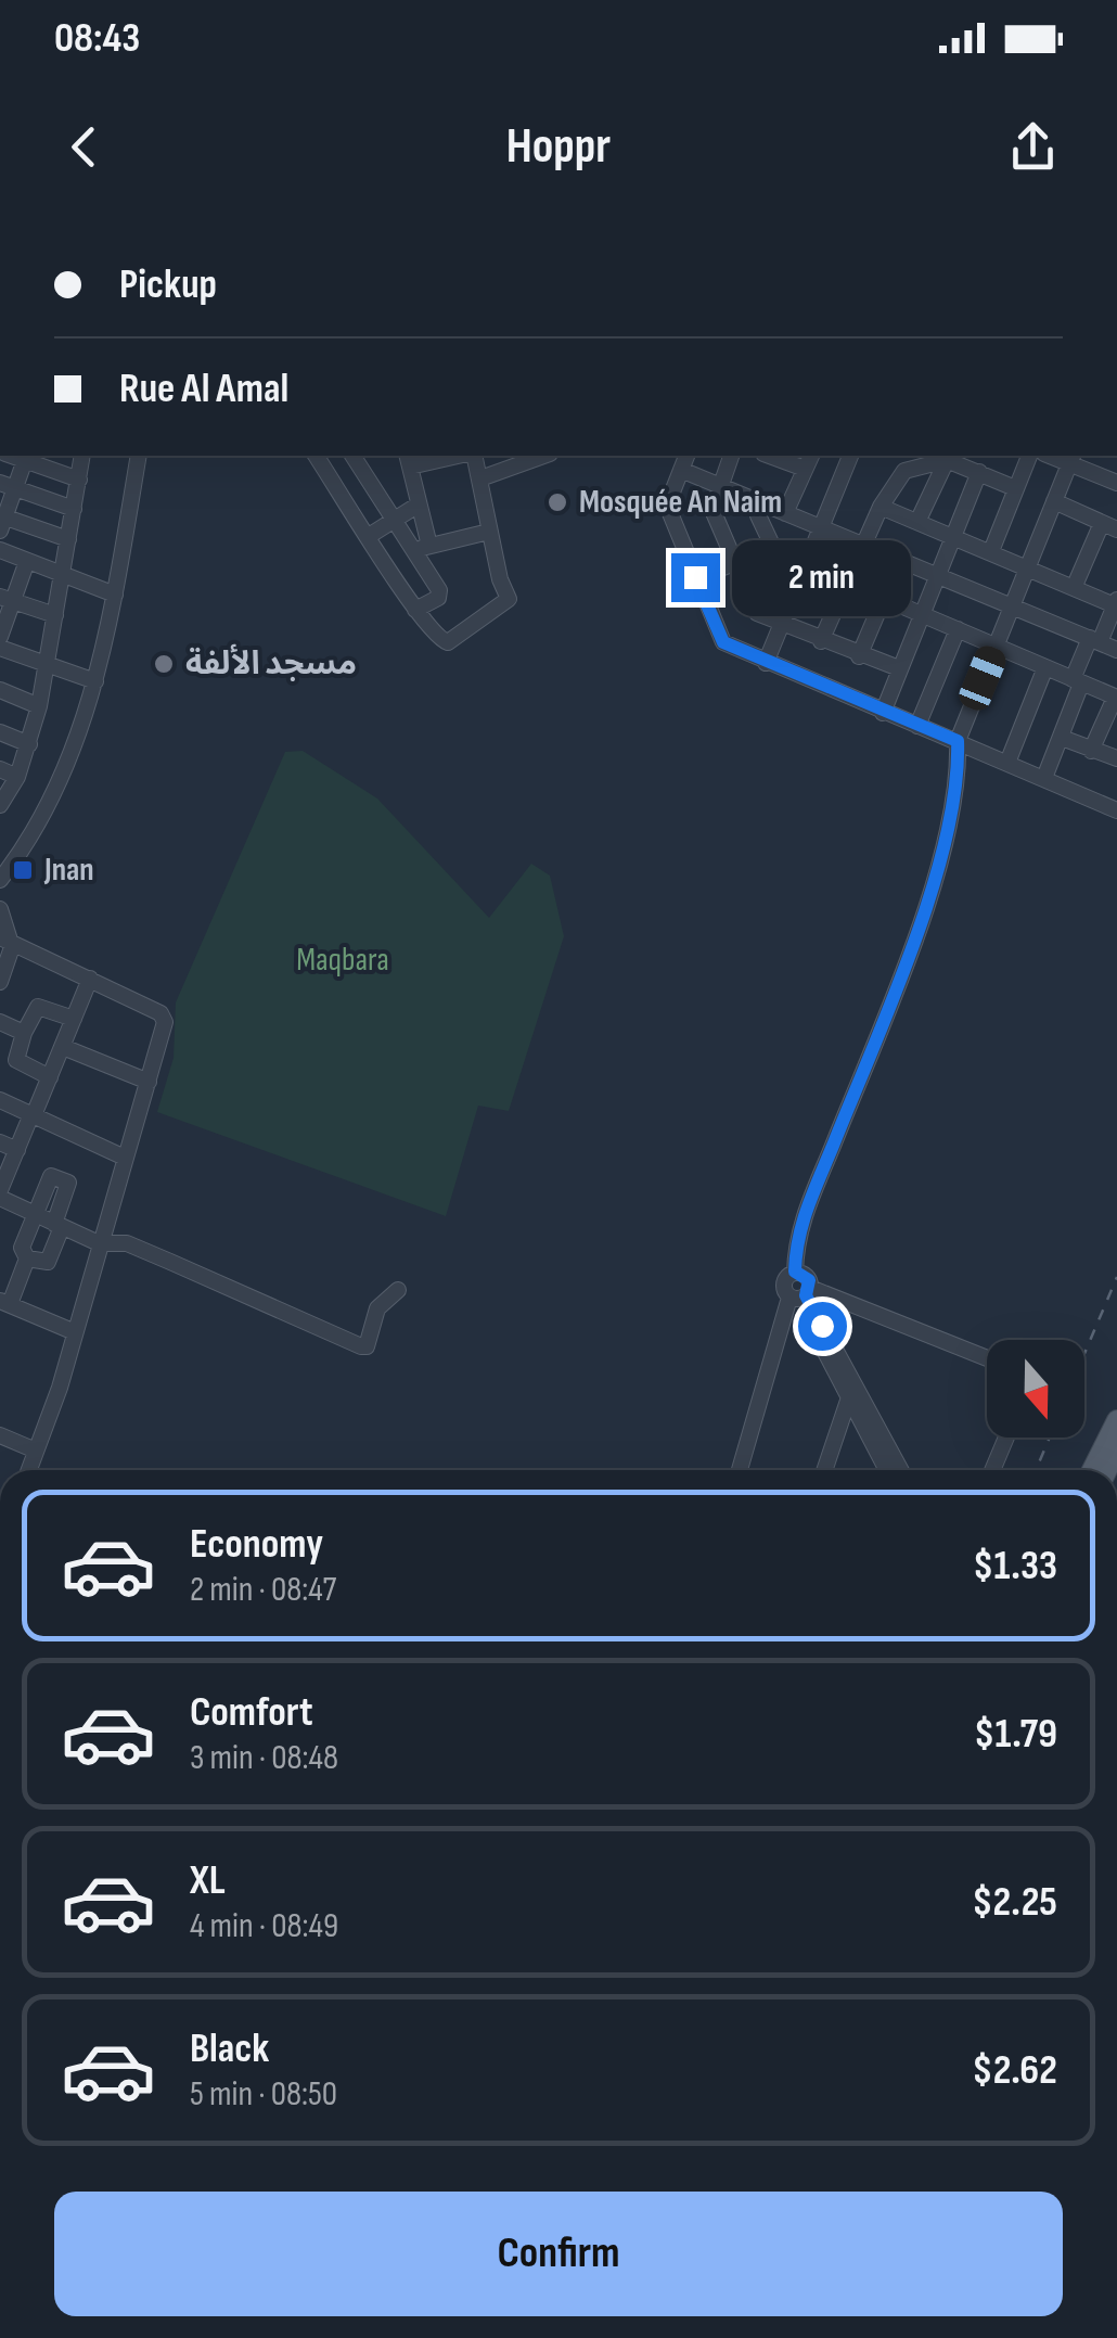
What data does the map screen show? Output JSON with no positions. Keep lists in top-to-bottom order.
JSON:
{
  "parks": ["Maqbara"],
  "places": {
    "other": ["Mosquée An Naim", "مسجد الألفة"],
    "transit": ["Jnan"]
  },
  "north": "bottom",
  "page": {
    "status": "08:43",
    "header": "Hoppr",
    "banner": ["Pickup", "Rue Al Amal"],
    "bubble": "2 min",
    "list": [
      {
        "name": "Economy",
        "note": "2 min · 08:47",
        "value": "$1.33"
      },
      {
        "name": "Comfort",
        "note": "3 min · 08:48",
        "value": "$1.79"
      },
      {
        "name": "XL",
        "note": "4 min · 08:49",
        "value": "$2.25"
      },
      {
        "name": "Black",
        "note": "5 min · 08:50",
        "value": "$2.62"
      }
    ],
    "buttons": "Confirm"
  }
}
